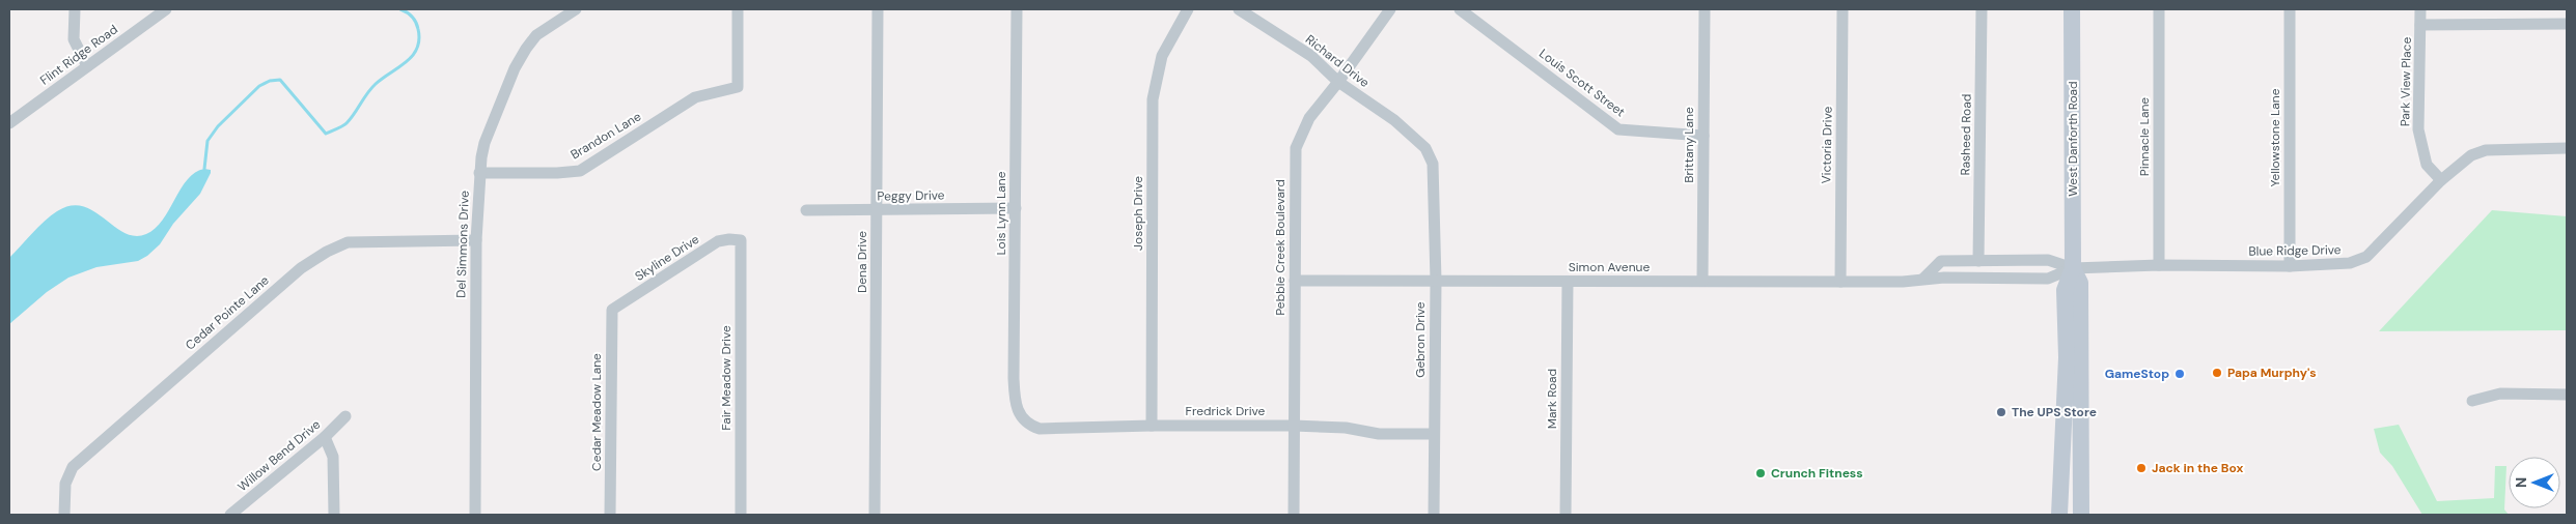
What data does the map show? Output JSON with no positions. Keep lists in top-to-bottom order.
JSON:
{
  "streets": {
    "main road": ["West Danforth Road"],
    "street": [
      "Flint Ridge Road",
      "Richard Drive",
      "Park View Place",
      "Louis Scott Street",
      "Rasheed Road",
      "Brandon Lane",
      "Pinnacle Lane",
      "Yellowstone Lane",
      "Brittany Lane",
      "Victoria Drive",
      "Peggy Drive",
      "Lois Lynn Lane",
      "Joseph Drive",
      "Del Simmons Drive",
      "Pebble Creek Boulevard",
      "Blue Ridge Drive",
      "Skyline Drive",
      "Dena Drive",
      "Simon Avenue",
      "Cedar Pointe Lane",
      "Gebron Drive",
      "Fair Meadow Drive",
      "Mark Road",
      "Fredrick Drive",
      "Cedar Meadow Lane",
      "Willow Bend Drive"
    ]
  },
  "crossings": [
    ["Richard Drive", "Pebble Creek Boulevard"],
    ["Richard Drive", "Gebron Drive"],
    ["Park View Place", "Blue Ridge Drive"],
    ["Louis Scott Street", "Brittany Lane"],
    ["Brandon Lane", "Del Simmons Drive"],
    ["Pinnacle Lane", "Blue Ridge Drive"],
    ["Yellowstone Lane", "Blue Ridge Drive"],
    ["West Danforth Road", "Blue Ridge Drive"],
    ["West Danforth Road", "Simon Avenue"],
    ["Brittany Lane", "Simon Avenue"],
    ["Victoria Drive", "Simon Avenue"],
    ["Peggy Drive", "Lois Lynn Lane"],
    ["Peggy Drive", "Dena Drive"],
    ["Lois Lynn Lane", "Fredrick Drive"],
    ["Joseph Drive", "Fredrick Drive"],
    ["Del Simmons Drive", "Cedar Pointe Lane"],
    ["Pebble Creek Boulevard", "Simon Avenue"],
    ["Pebble Creek Boulevard", "Fredrick Drive"],
    ["Blue Ridge Drive", "Simon Avenue"],
    ["Skyline Drive", "Fair Meadow Drive"],
    ["Skyline Drive", "Cedar Meadow Lane"],
    ["Simon Avenue", "Gebron Drive"],
    ["Simon Avenue", "Mark Road"],
    ["Gebron Drive", "Fredrick Drive"]
  ],
  "places": [
    "Papa Murphy's",
    "GameStop",
    "The UPS Store",
    "Jack in the Box",
    "Crunch Fitness"
  ],
  "north": "left"
}
